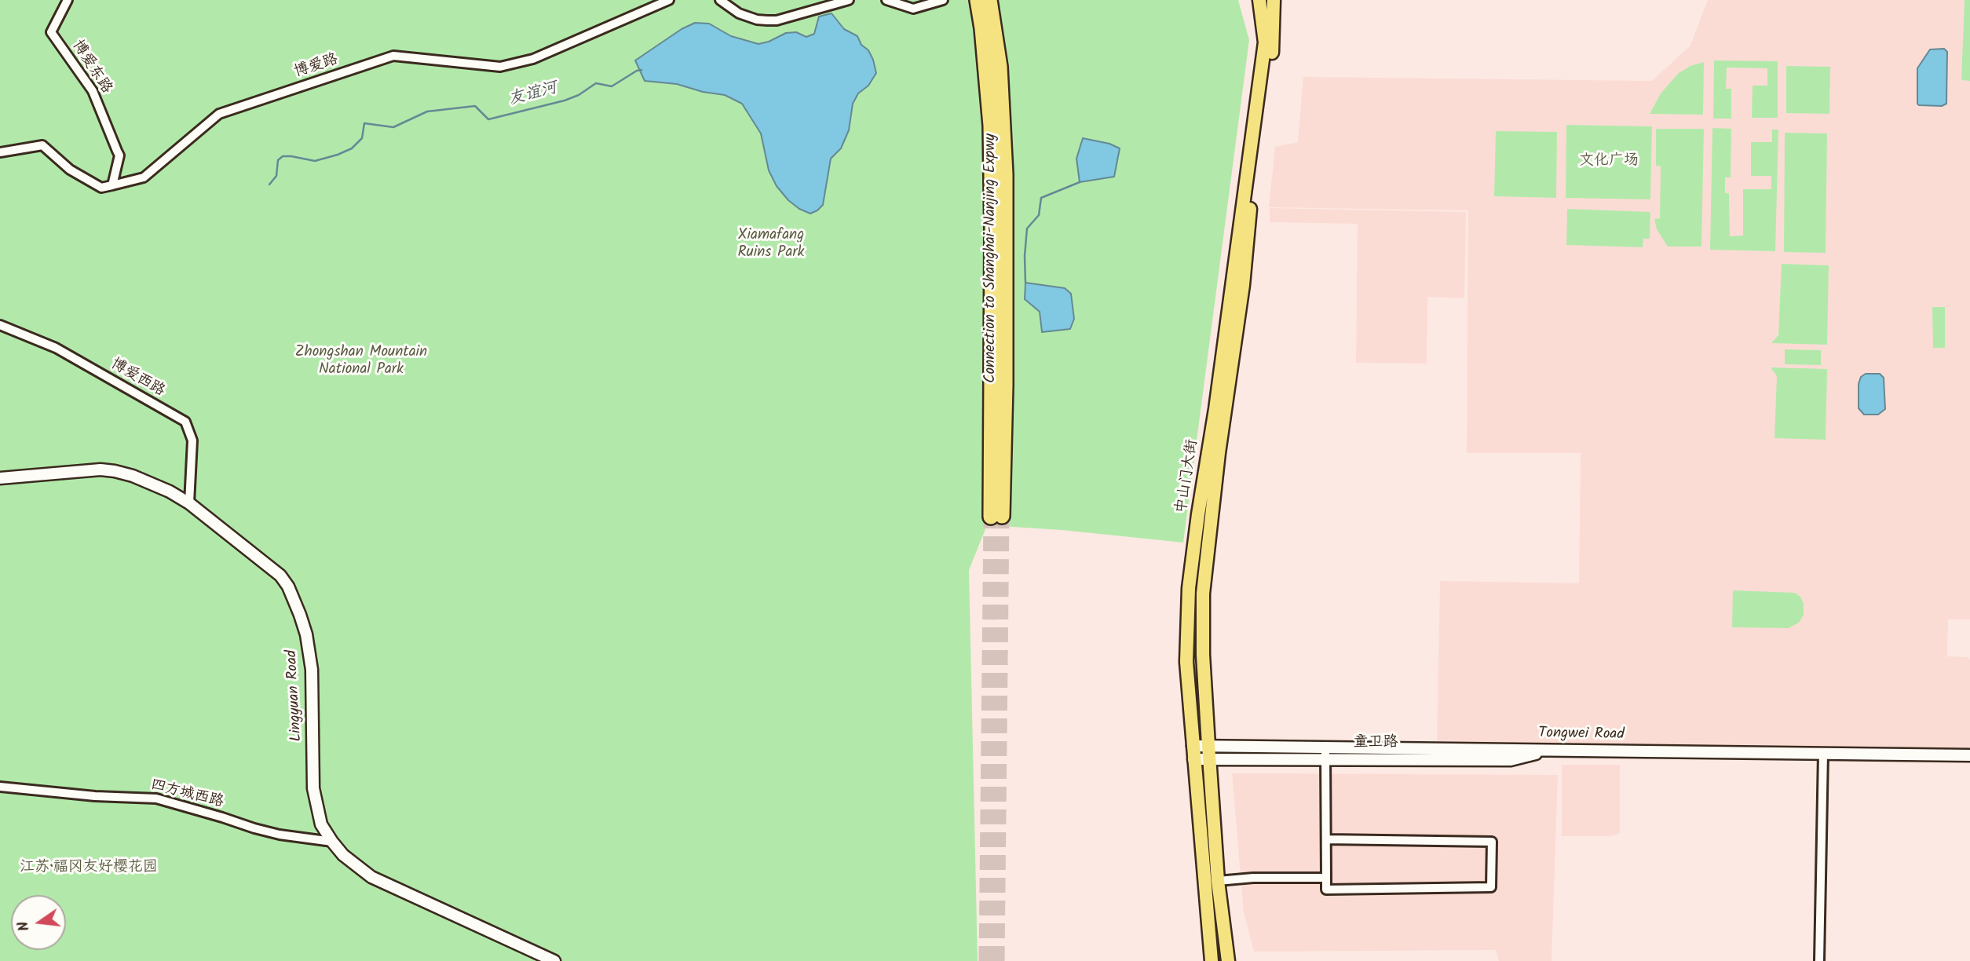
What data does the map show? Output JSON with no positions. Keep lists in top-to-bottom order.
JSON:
{
  "streets": {
    "highway": ["Connection to Shanghai-Nanjing Expwy"],
    "main road": ["中山门大街"],
    "street": [
      "博爱路",
      "博爱东路",
      "博爱西路",
      "Lingyuan Road",
      "Tongwei Road",
      "童卫路",
      "四方城西路"
    ]
  },
  "crossings": [
    ["博爱路", "博爱东路"],
    ["博爱西路", "Lingyuan Road"],
    ["中山门大街", "Tongwei Road"],
    ["中山门大街", "童卫路"],
    ["Lingyuan Road", "四方城西路"],
    ["Tongwei Road", "童卫路"]
  ],
  "water": ["友谊河"],
  "parks": [
    "文化广场",
    "Xiamafang Ruins Park",
    "Zhongshan Mountain National Park",
    "江苏•福冈友好樱花园"
  ],
  "north": "left"
}
